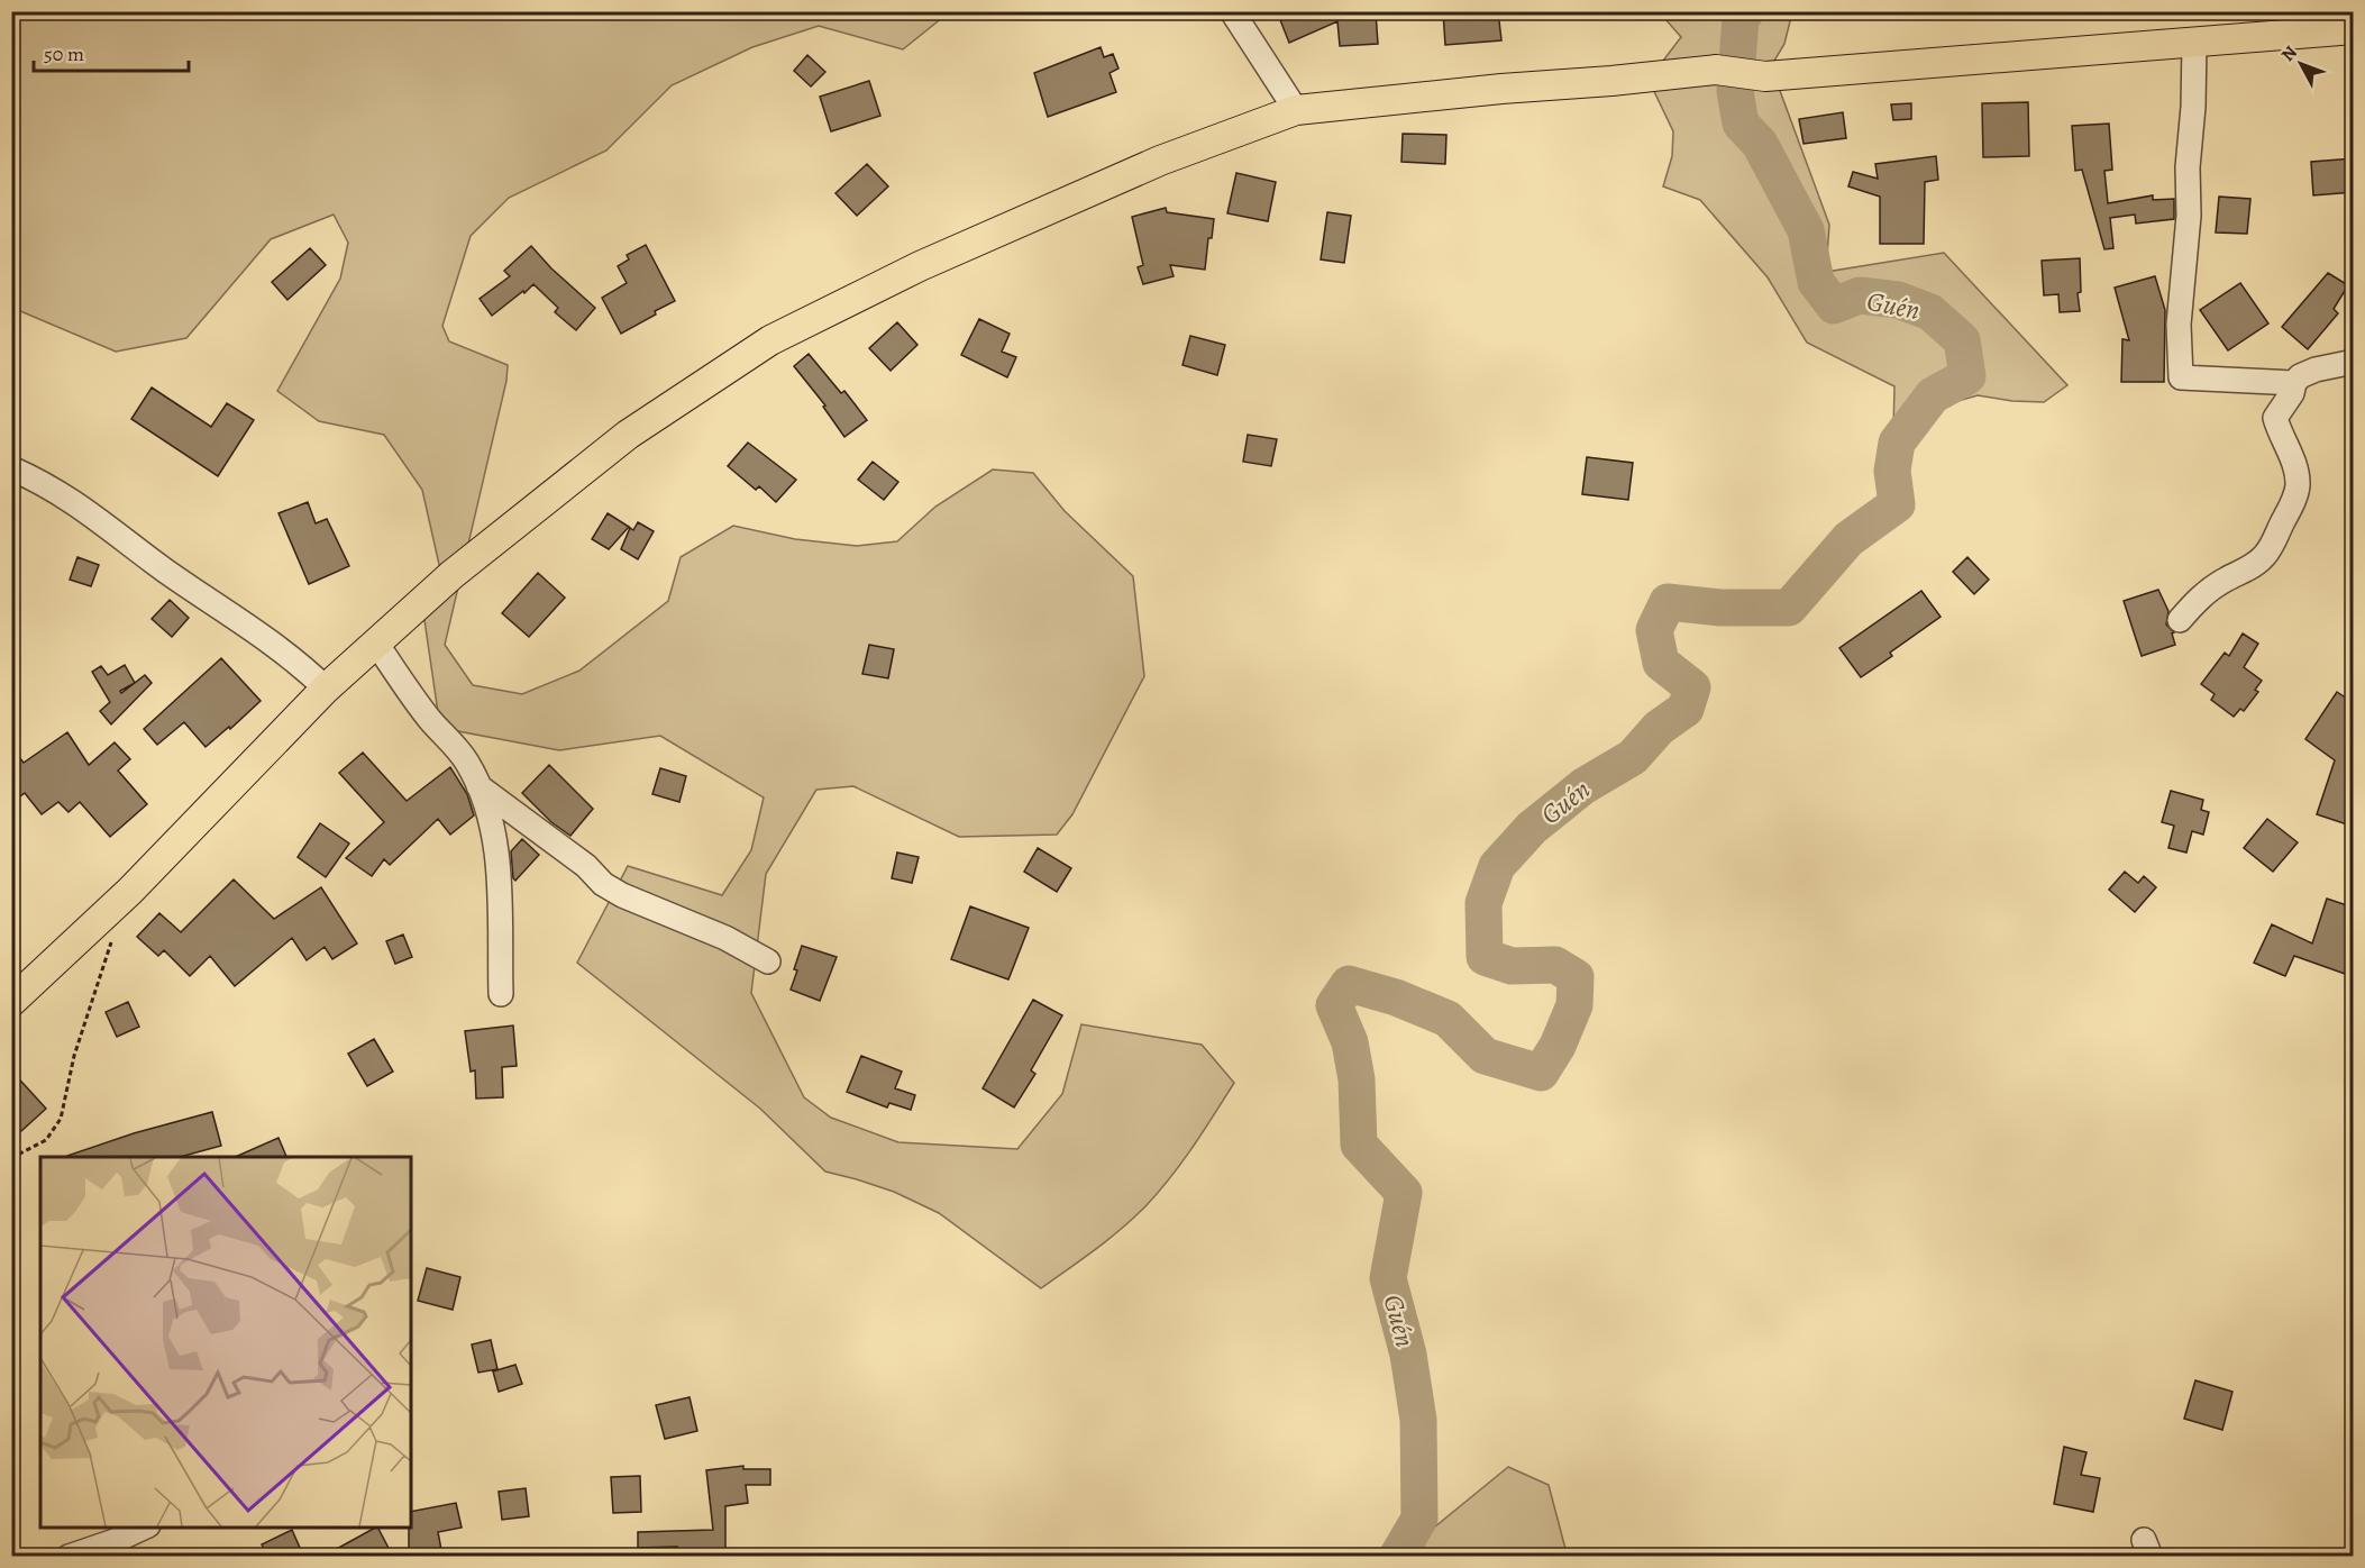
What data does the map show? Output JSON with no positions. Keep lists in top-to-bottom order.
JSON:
{
  "water": ["Guén"],
  "scale_bar": "50 m",
  "north": "top left"
}
